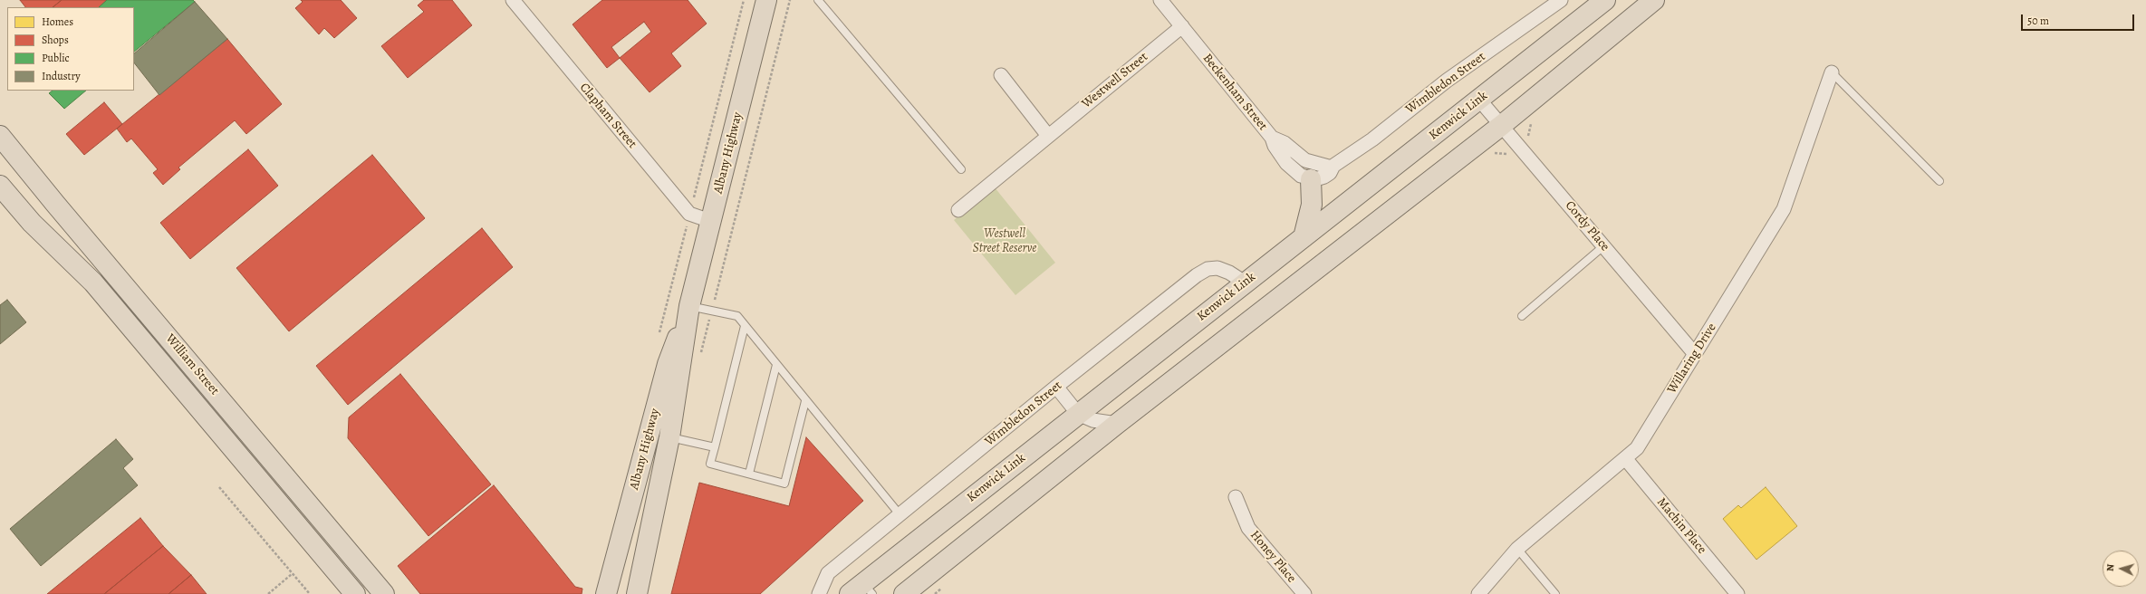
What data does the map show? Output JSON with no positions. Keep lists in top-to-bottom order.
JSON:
{
  "streets": {
    "main road": ["Kenwick Link", "Albany Highway", "William Street"],
    "street": [
      "Westwell Street",
      "Wimbledon Street",
      "Beckenham Street",
      "Clapham Street",
      "Cordy Place",
      "Willaring Drive",
      "Machin Place",
      "Honey Place"
    ]
  },
  "crossings": [
    ["Westwell Street", "Beckenham Street"],
    ["Wimbledon Street", "Beckenham Street"],
    ["Wimbledon Street", "Kenwick Link"],
    ["Kenwick Link", "Cordy Place"],
    ["Cordy Place", "Willaring Drive"],
    ["Willaring Drive", "Machin Place"]
  ],
  "parks": ["Westwell Street Reserve"],
  "legend": [
    "Homes",
    "Shops",
    "Public",
    "Industry"
  ],
  "scale_bar": "50 m",
  "north": "left"
}
